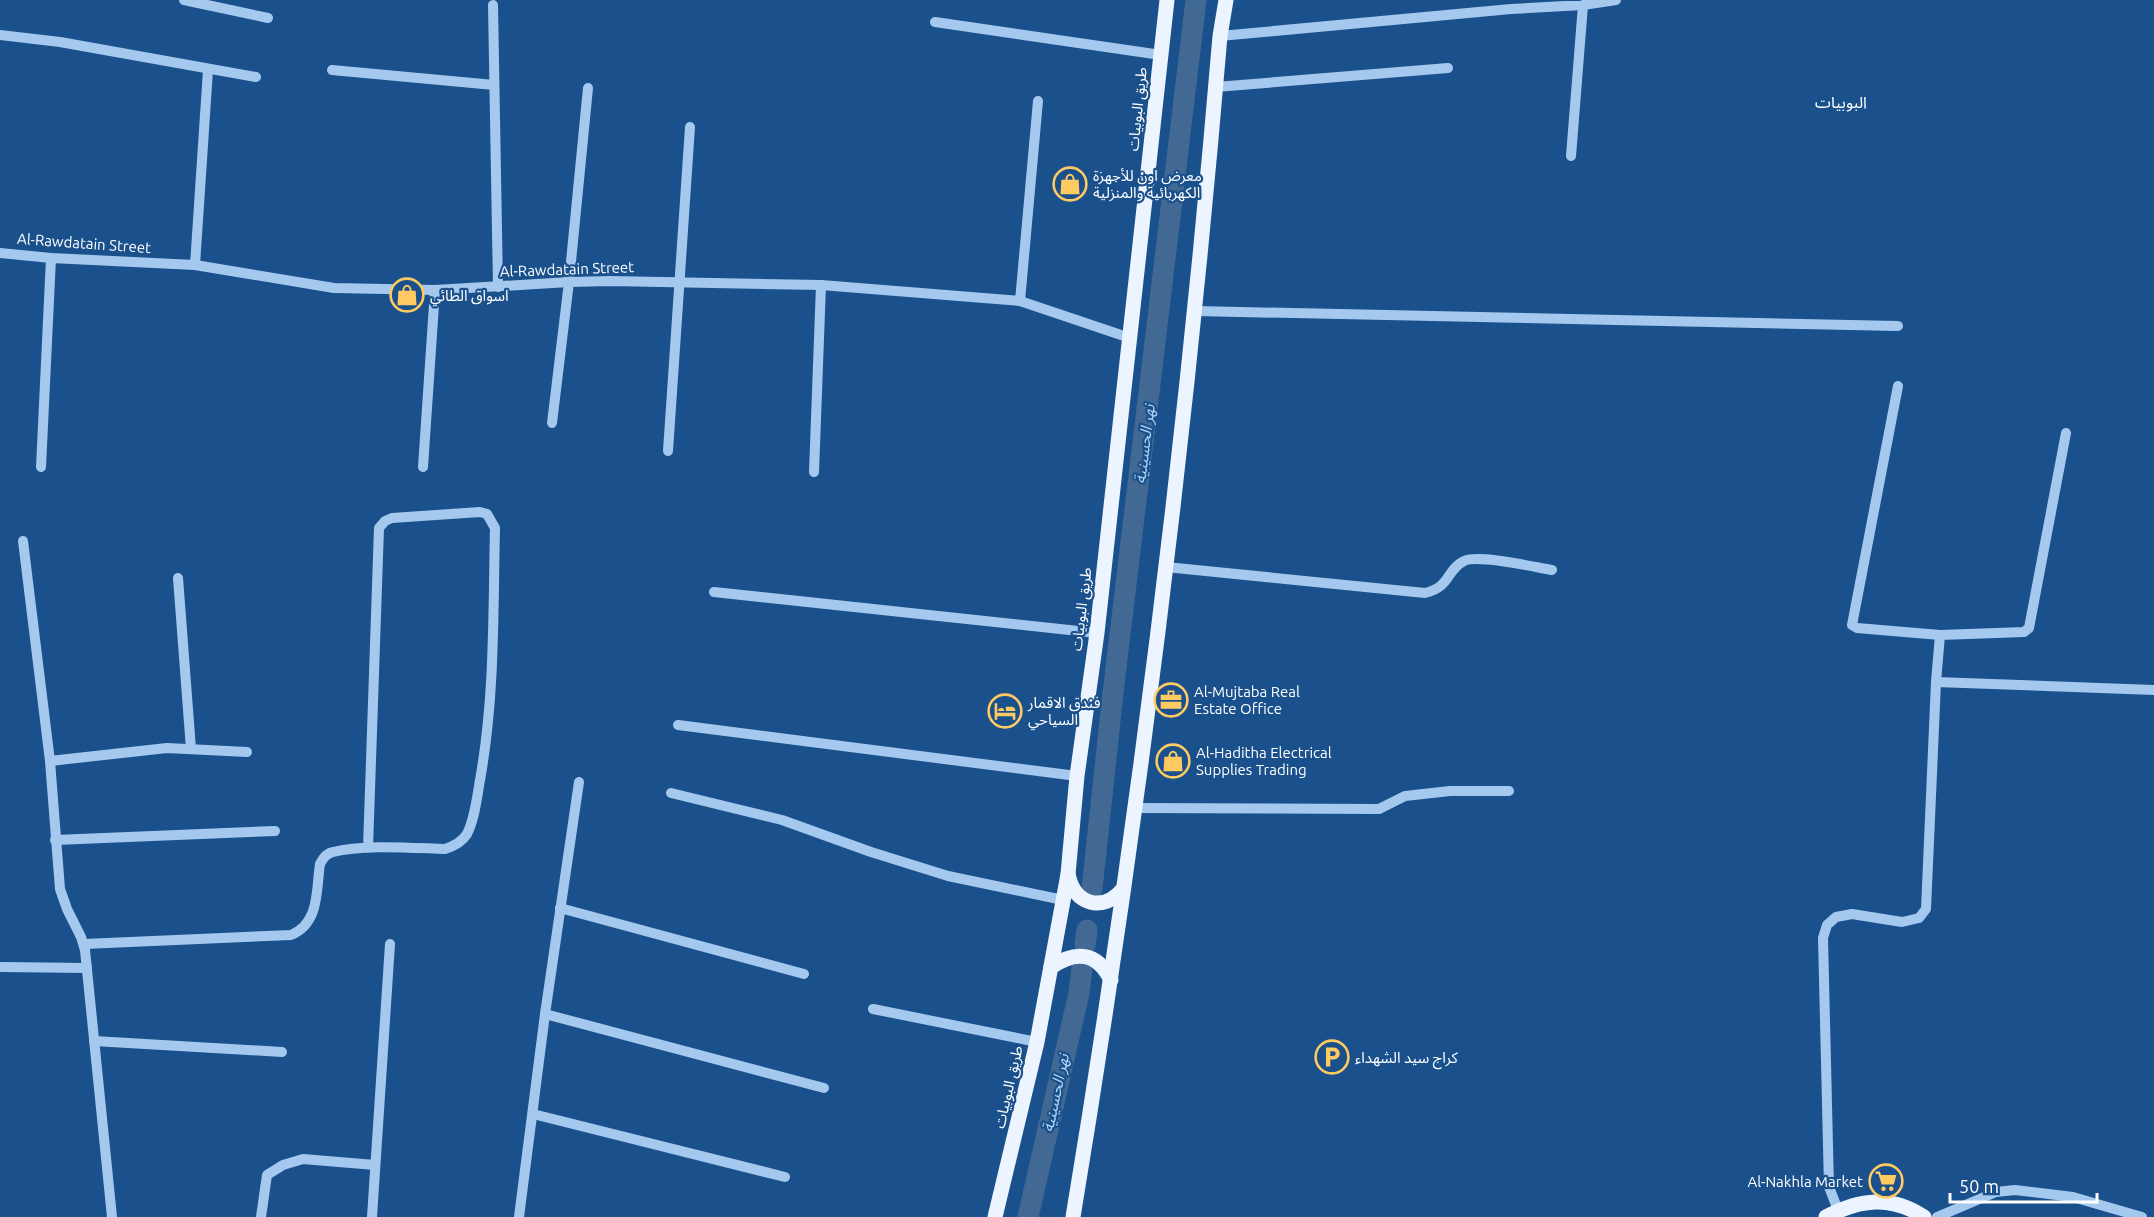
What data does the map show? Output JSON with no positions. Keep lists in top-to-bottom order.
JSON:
{
  "streets": {
    "main road": ["طريق البوبيات"],
    "street": ["Al-Rawdatain Street"]
  },
  "crossings": [
    ["طريق البوبيات", "Al-Rawdatain Street"]
  ],
  "districts": ["البوبيات"],
  "water": ["نهر الحسينية"],
  "places": {
    "shop": ["معرض اون للأجهزة الكهربائية والمنزلية", "اسواق الطائي", "Al-Haditha Electrical Supplies Trading"],
    "office": ["Al-Mujtaba Real Estate Office"],
    "hotel": ["فندق الاقمار السياحي"],
    "parking": ["كراج سيد الشهداء"],
    "supermarket": ["Al-Nakhla Market"]
  },
  "scale_bar": "50 m"
}
